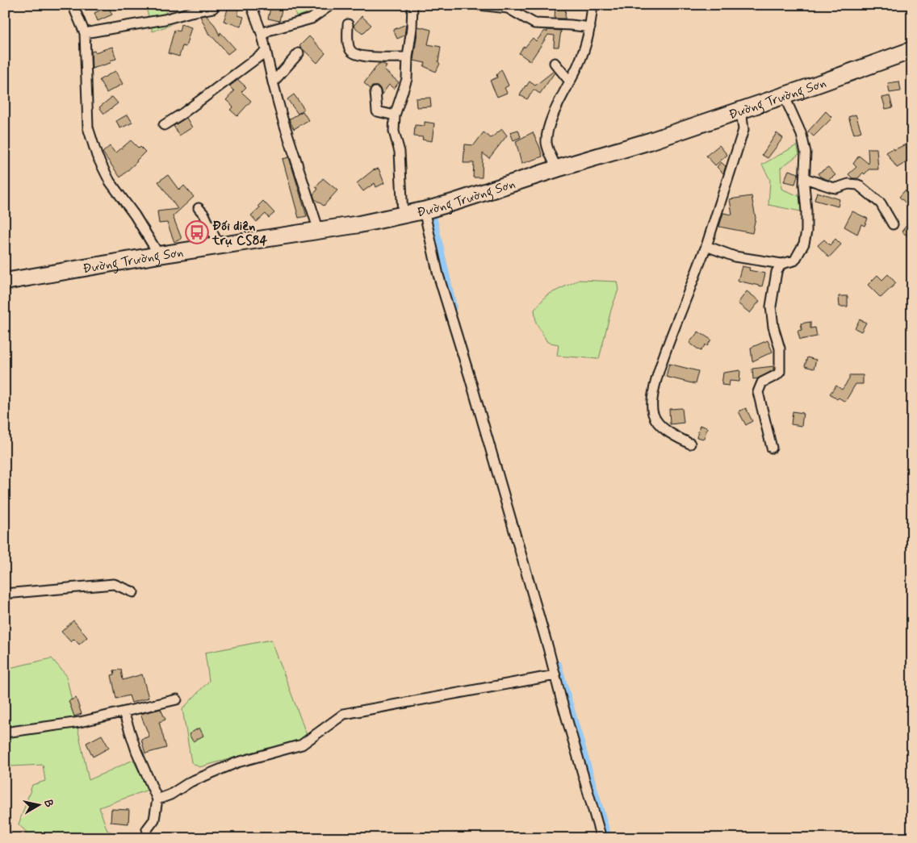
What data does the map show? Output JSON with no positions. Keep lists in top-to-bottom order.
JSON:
{
  "streets": {
    "highway": ["Đường Trường Sơn"]
  },
  "places": {
    "bus stop": ["Đối diện trụ CS84"]
  },
  "north": "right"
}
